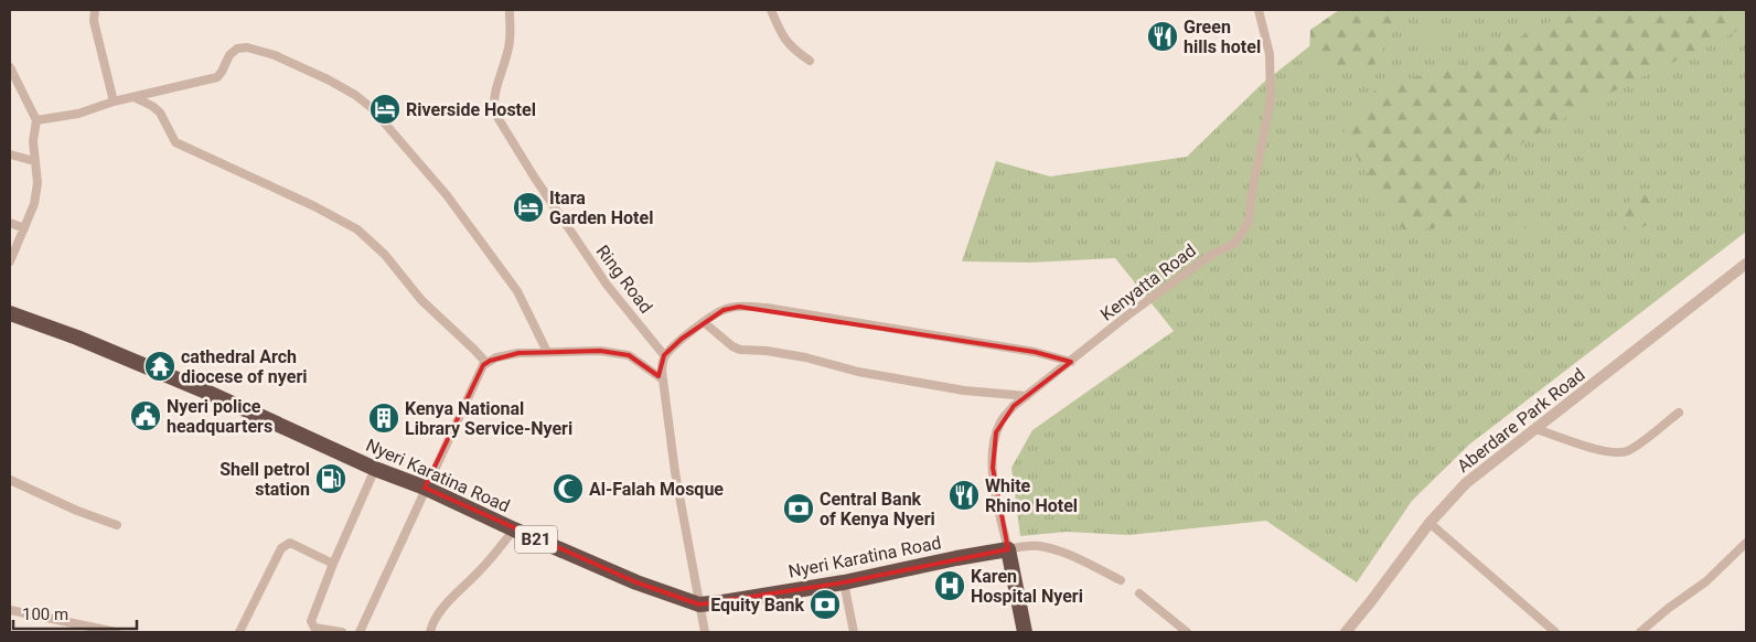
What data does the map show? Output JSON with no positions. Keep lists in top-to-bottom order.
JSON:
{
  "streets": {
    "highway": ["Nyeri Karatina Road", "B21"],
    "street": ["Ring Road", "Kenyatta Road", "Aberdare Park Road"]
  },
  "crossings": [
    ["Kenyatta Road", "Nyeri Karatina Road"]
  ],
  "places": {
    "restaurant": ["Green hills hotel", "White Rhino Hotel"],
    "hotel": ["Riverside Hostel", "Itara Garden Hotel"],
    "temple": ["cathedral Arch diocese of nyeri"],
    "public building": ["Nyeri police headquarters"],
    "building": ["Kenya National Library Service-Nyeri"],
    "fuel station": ["Shell petrol station"],
    "mosque": ["Al-Falah Mosque"],
    "bank": ["Central Bank of Kenya Nyeri", "Equity Bank"],
    "hospital": ["Karen Hospital Nyeri"]
  },
  "scale_bar": "100 m"
}
